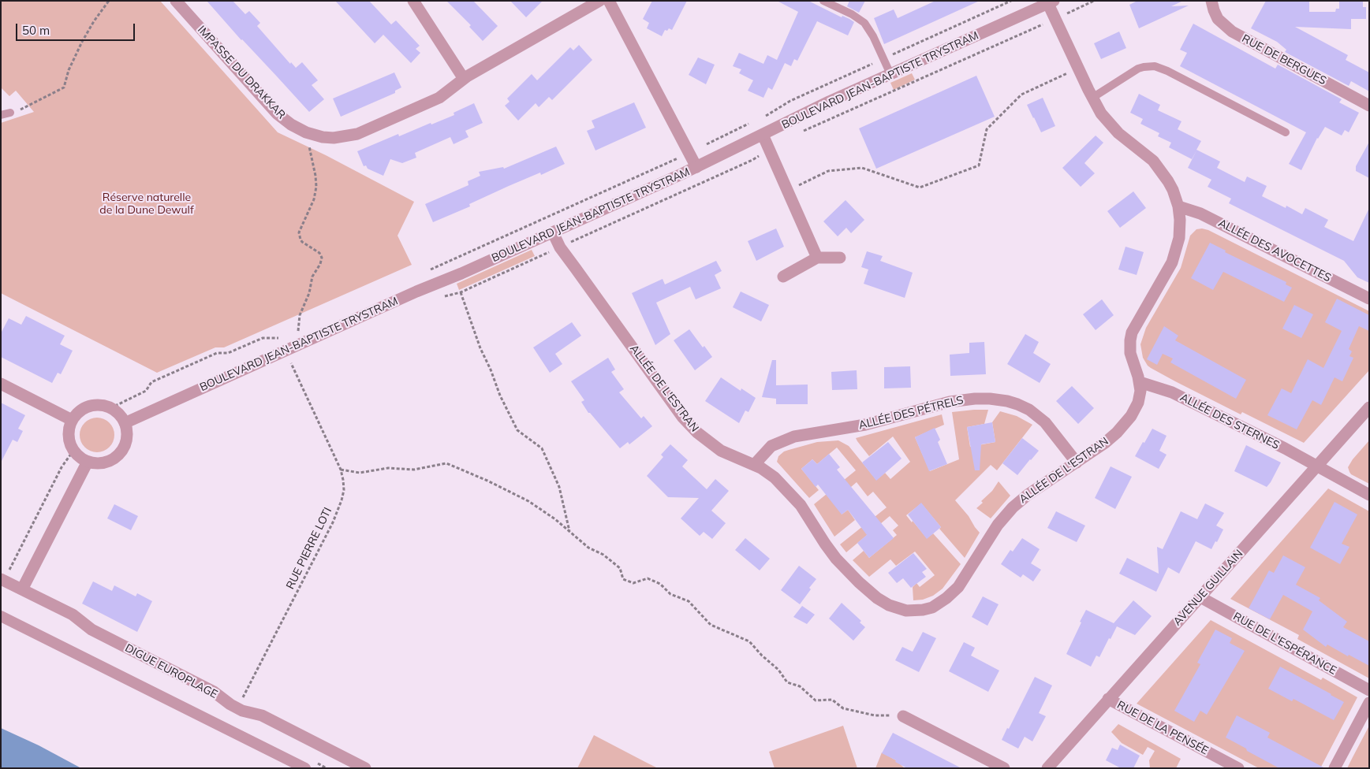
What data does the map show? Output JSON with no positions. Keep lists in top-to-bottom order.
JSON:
{
  "streets": {
    "street": [
      "RUE DE BERGUES",
      "IMPASSE DU DRAKKAR",
      "BOULEVARD JEAN-BAPTISTE TRYSTRAM",
      "ALLÉE DES AVOCETTES",
      "ALLÉE DE L'ESTRAN",
      "ALLÉE DES PÉTRELS",
      "ALLÉE DES STERNES",
      "AVENUE GUILLAIN",
      "RUE DE L'ESPÉRANCE",
      "DIGUE EUROPLAGE",
      "RUE DE LA PENSÉE"
    ],
    "path": ["RUE PIERRE LOTI"]
  },
  "crossings": [
    ["BOULEVARD JEAN-BAPTISTE TRYSTRAM", "ALLÉE DE L'ESTRAN"],
    ["BOULEVARD JEAN-BAPTISTE TRYSTRAM", "RUE PIERRE LOTI"],
    ["ALLÉE DES AVOCETTES", "ALLÉE DE L'ESTRAN"],
    ["ALLÉE DE L'ESTRAN", "ALLÉE DES PÉTRELS"],
    ["ALLÉE DE L'ESTRAN", "ALLÉE DES STERNES"],
    ["ALLÉE DES STERNES", "AVENUE GUILLAIN"],
    ["RUE PIERRE LOTI", "DIGUE EUROPLAGE"],
    ["AVENUE GUILLAIN", "RUE DE L'ESPÉRANCE"],
    ["AVENUE GUILLAIN", "RUE DE LA PENSÉE"]
  ],
  "parks": ["Réserve naturelle de la Dune Dewulf"],
  "scale_bar": "50 m"
}
